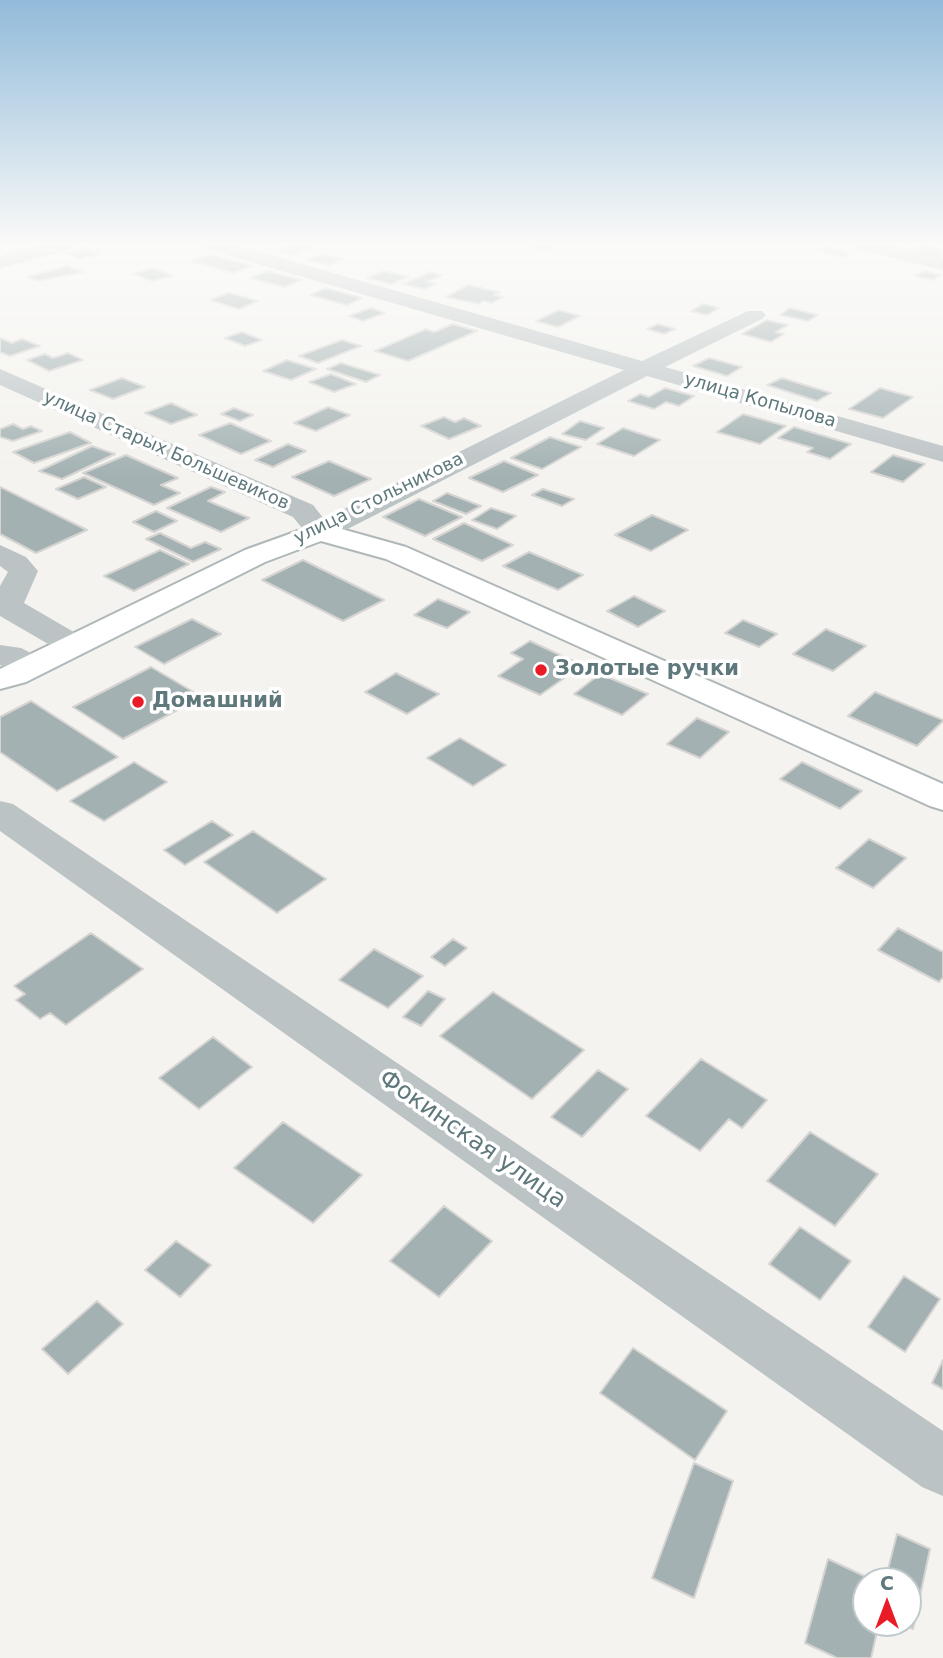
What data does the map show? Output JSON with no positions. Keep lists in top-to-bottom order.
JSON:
{
  "streets": {
    "main road": ["улица Старых Большевиков", "улица Стольникова"],
    "street": ["улица Копылова", "Фокинская улица"]
  },
  "crossings": [
    ["улица Копылова", "улица Стольникова"],
    ["улица Старых Большевиков", "улица Стольникова"]
  ],
  "places": ["Золотые ручки", "Домашний"],
  "north": "top"
}
